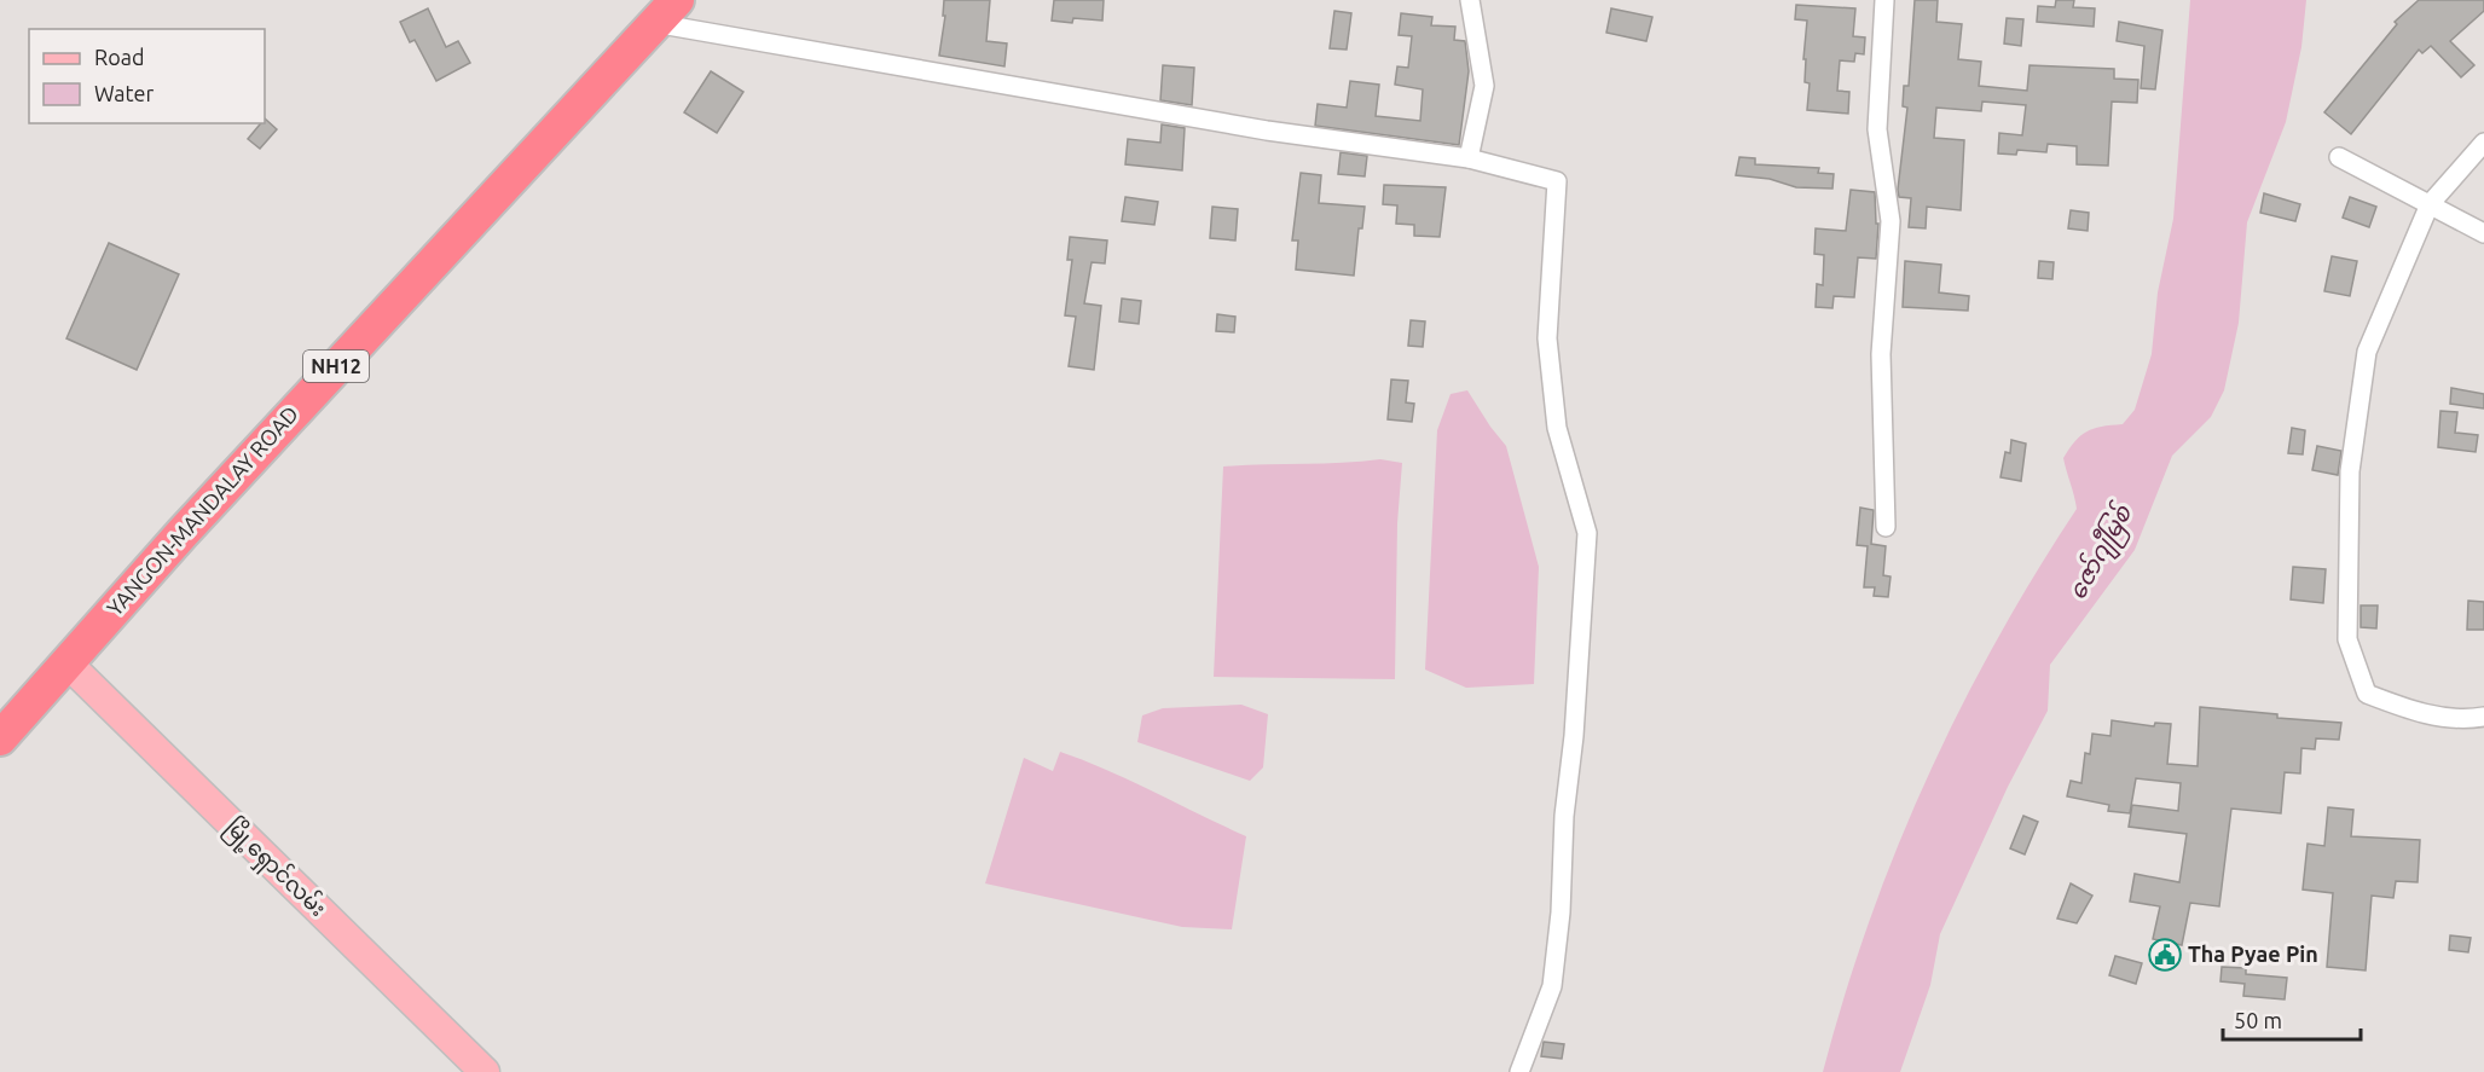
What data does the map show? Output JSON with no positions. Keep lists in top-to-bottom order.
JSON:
{
  "streets": {
    "highway": ["NH12", "YANGON-MANDALAY ROAD"],
    "main road": ["မြို့ရှောင်လမ်း"]
  },
  "crossings": [
    ["YANGON-MANDALAY ROAD", "မြို့ရှောင်လမ်း"]
  ],
  "water": ["ဇော်ဂျီမြစ်"],
  "places": {
    "public building": ["Tha Pyae Pin"]
  },
  "legend": ["Road", "Water"],
  "scale_bar": "50 m"
}
